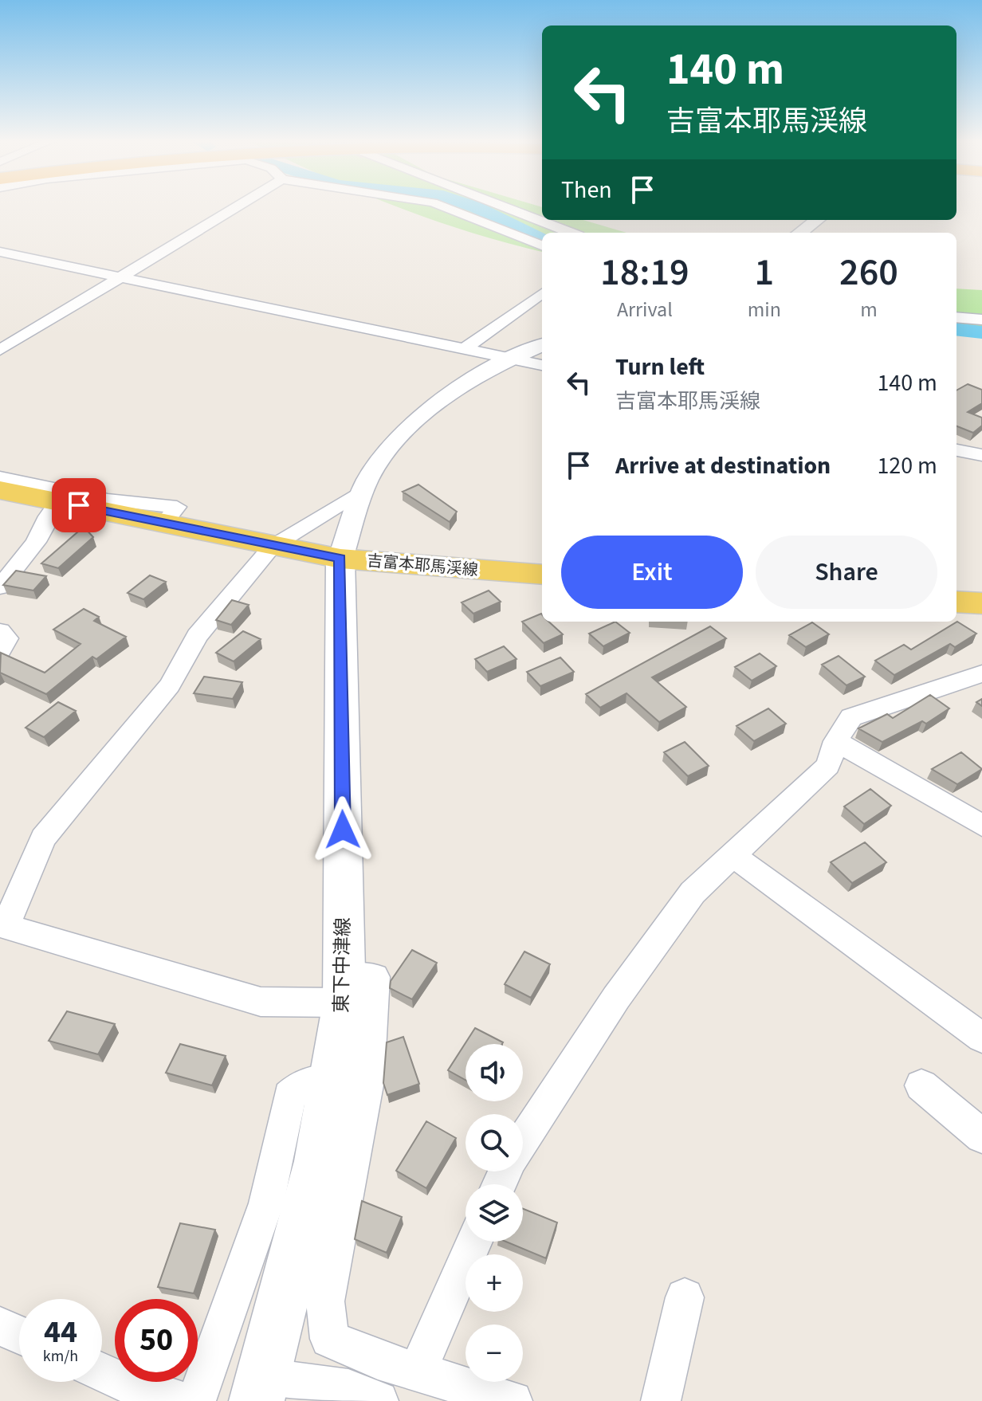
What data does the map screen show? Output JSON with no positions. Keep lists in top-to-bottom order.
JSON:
{
  "streets": {
    "main road": ["吉富本耶馬渓線", "東下中津線"]
  },
  "crossings": [
    ["吉富本耶馬渓線", "東下中津線"]
  ],
  "page": {
    "turn": ["140 m", "吉富本耶馬渓線"],
    "then": "Then",
    "eta": [
      "18:19",
      "Arrival",
      "1",
      "min",
      "260",
      "m"
    ],
    "list": [
      {
        "name": "Turn left",
        "note": "吉富本耶馬渓線",
        "value": "140 m"
      },
      {
        "name": "Arrive at destination",
        "value": "120 m"
      }
    ],
    "buttons": ["Exit", "Share"],
    "map_buttons": ["+", "−"],
    "speed": "44 km/h",
    "limit": "50"
  }
}
